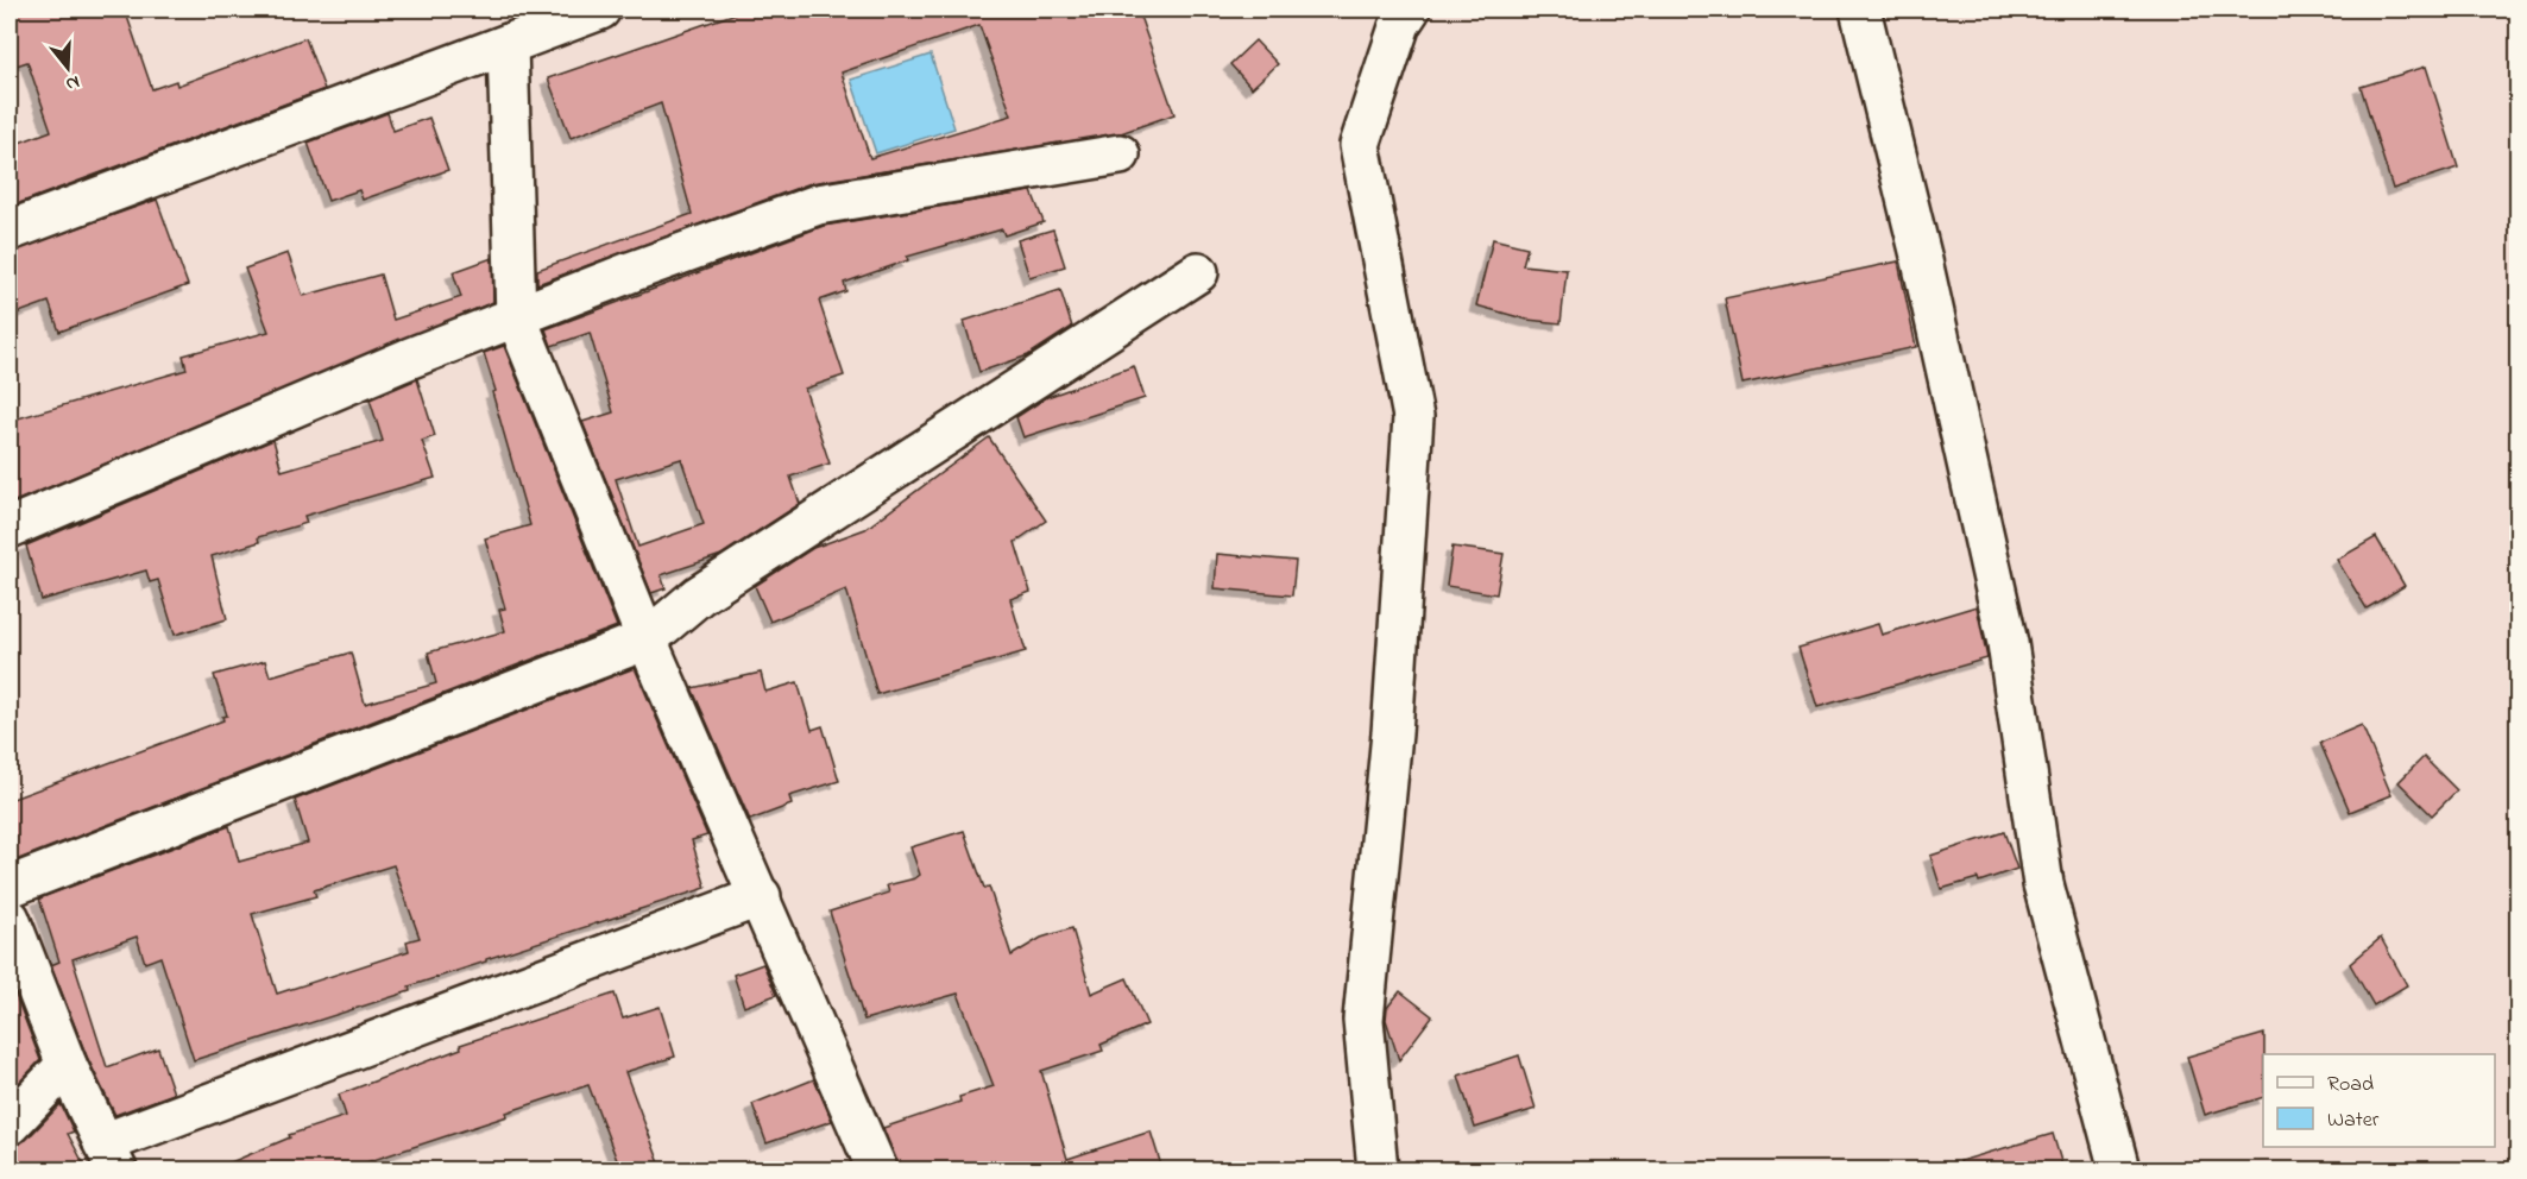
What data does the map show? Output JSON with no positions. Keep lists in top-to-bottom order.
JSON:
{
  "legend": ["Road", "Water"],
  "north": "bottom"
}
